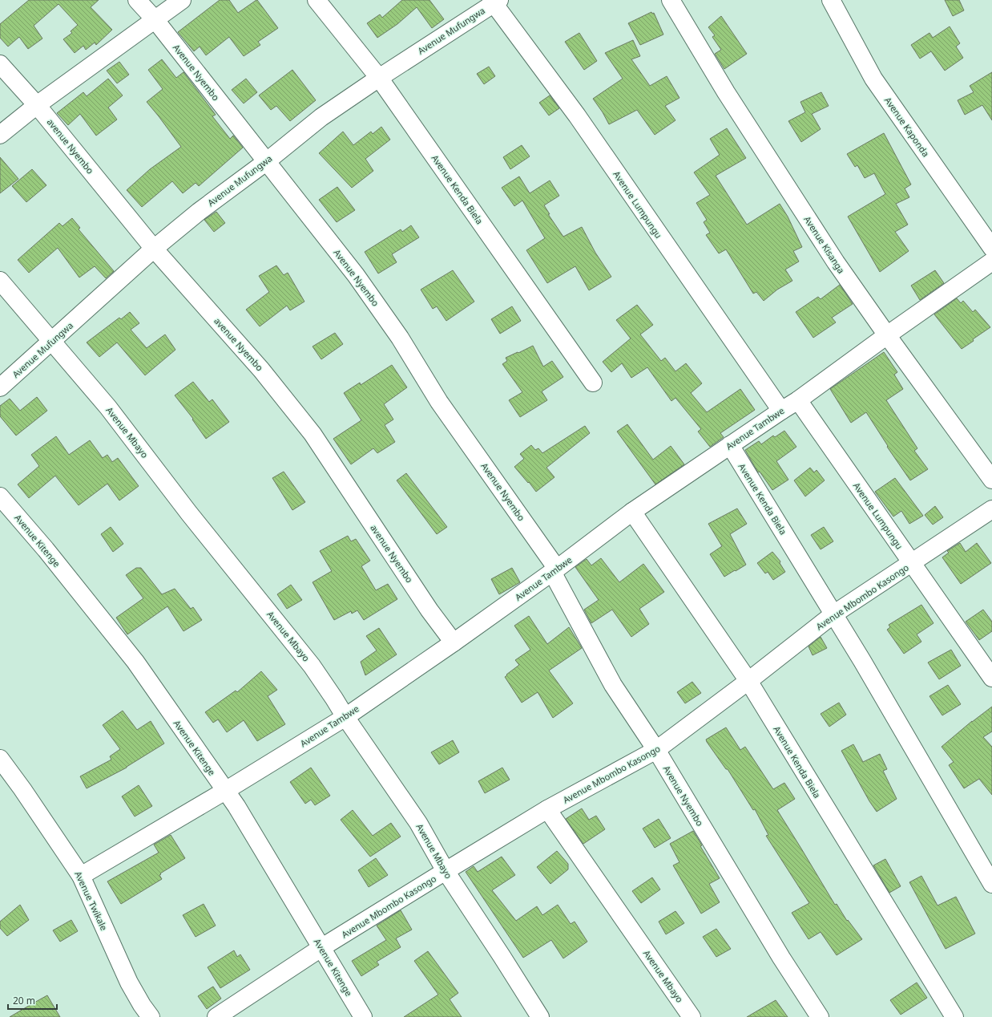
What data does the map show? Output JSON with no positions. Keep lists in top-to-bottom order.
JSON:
{
  "streets": {
    "street": [
      "Avenue Mufungwa",
      "Avenue Nyembo",
      "Avenue Kaponda",
      "avenue Nyembo",
      "Avenue Kenda Biela",
      "Avenue Lumpungu",
      "Avenue Kisanga",
      "Avenue Tambwe",
      "Avenue Mbayo",
      "Avenue Kitenge",
      "Avenue Mbombo Kasongo",
      "Avenue Twikale"
    ]
  },
  "crossings": [
    ["Avenue Mufungwa", "Avenue Nyembo"],
    ["Avenue Mufungwa", "avenue Nyembo"],
    ["Avenue Mufungwa", "Avenue Kenda Biela"],
    ["Avenue Mufungwa", "Avenue Lumpungu"],
    ["Avenue Mufungwa", "Avenue Mbayo"],
    ["Avenue Nyembo", "Avenue Tambwe"],
    ["Avenue Nyembo", "Avenue Mbombo Kasongo"],
    ["avenue Nyembo", "Avenue Tambwe"],
    ["Avenue Kenda Biela", "Avenue Tambwe"],
    ["Avenue Kenda Biela", "Avenue Mbombo Kasongo"],
    ["Avenue Lumpungu", "Avenue Tambwe"],
    ["Avenue Lumpungu", "Avenue Mbombo Kasongo"],
    ["Avenue Kisanga", "Avenue Tambwe"],
    ["Avenue Tambwe", "Avenue Mbayo"],
    ["Avenue Tambwe", "Avenue Kitenge"],
    ["Avenue Tambwe", "Avenue Twikale"],
    ["Avenue Mbayo", "Avenue Mbombo Kasongo"],
    ["Avenue Kitenge", "Avenue Mbombo Kasongo"]
  ],
  "scale_bar": "20 m"
}
